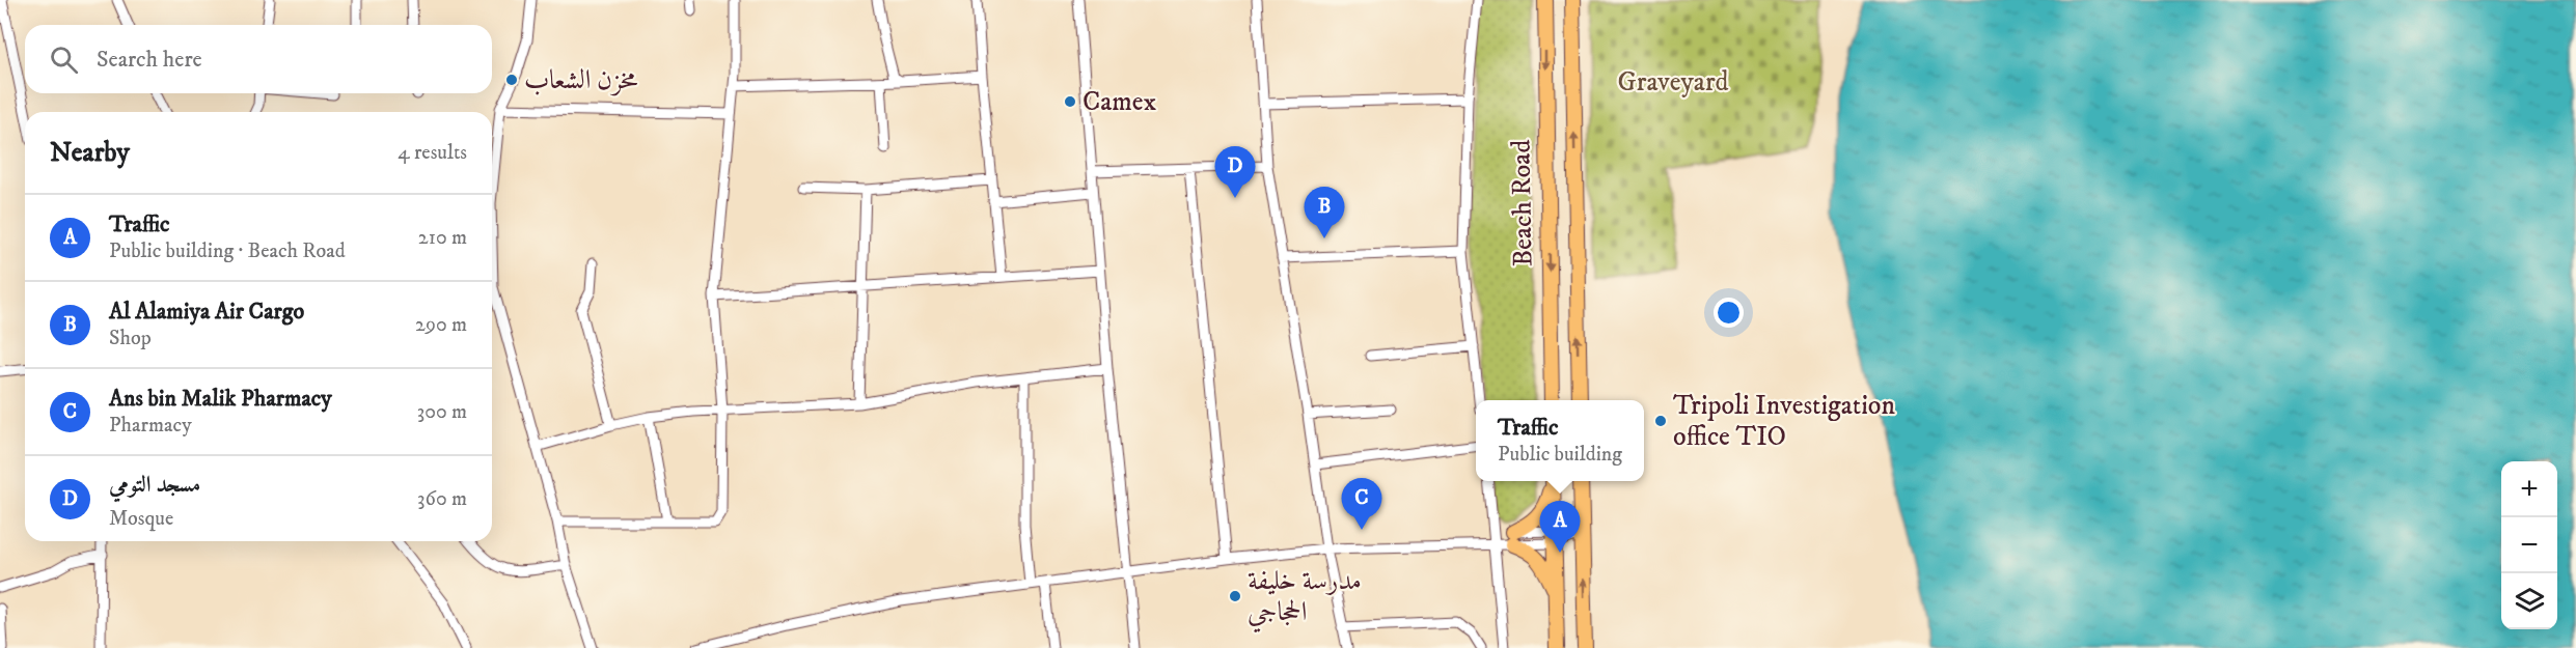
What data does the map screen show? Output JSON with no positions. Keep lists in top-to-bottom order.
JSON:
{
  "streets": {
    "highway": ["Beach Road"]
  },
  "parks": ["Graveyard"],
  "places": [
    "مخزن الشعاب",
    "Camex",
    "Tripoli Investigation office TIO",
    "مدرسة خليفة الحجاجي"
  ],
  "page": {
    "search": "Search here",
    "heading": ["Nearby", "4 results"],
    "pins": [
      "D",
      "B",
      "C",
      "A"
    ],
    "list": [
      {
        "mark": "A",
        "name": "Traffic",
        "note": "Public building · Beach Road",
        "value": "210 m"
      },
      {
        "mark": "B",
        "name": "Al Alamiya Air Cargo",
        "note": "Shop",
        "value": "290 m"
      },
      {
        "mark": "C",
        "name": "Ans bin Malik Pharmacy",
        "note": "Pharmacy",
        "value": "300 m"
      },
      {
        "mark": "D",
        "name": "مسجد التومي",
        "note": "Mosque",
        "value": "360 m"
      }
    ],
    "popup": ["Traffic", "Public building"],
    "map_buttons": ["+", "−"]
  }
}
